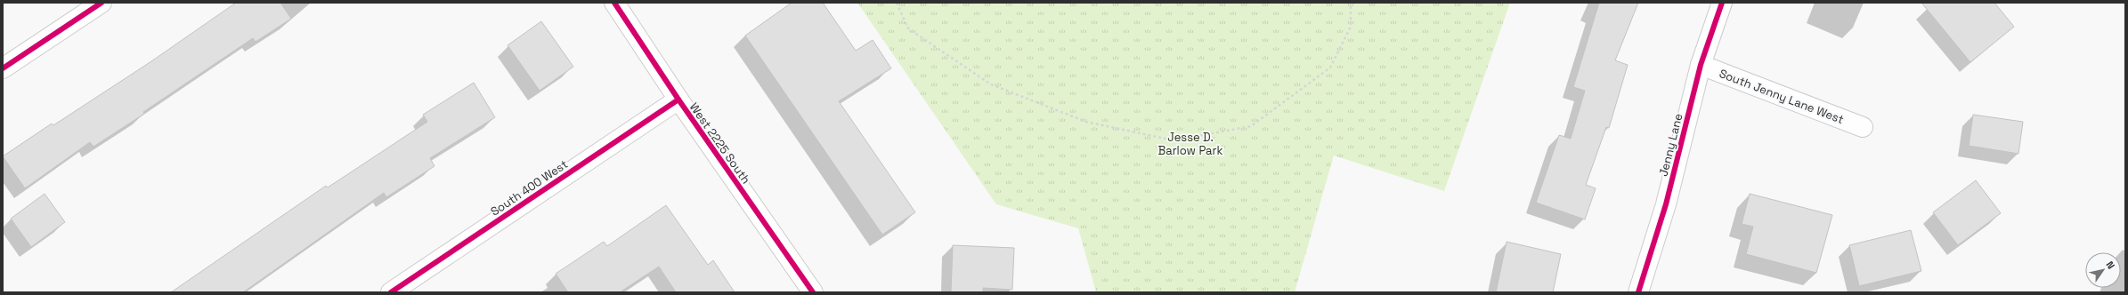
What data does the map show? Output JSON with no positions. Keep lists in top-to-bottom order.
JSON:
{
  "streets": {
    "street": [
      "South Jenny Lane West",
      "West 2225 South",
      "Jenny Lane",
      "South 400 West"
    ]
  },
  "crossings": [
    ["South Jenny Lane West", "Jenny Lane"],
    ["West 2225 South", "South 400 West"]
  ],
  "parks": ["Jesse D. Barlow Park"],
  "north": "top right"
}
